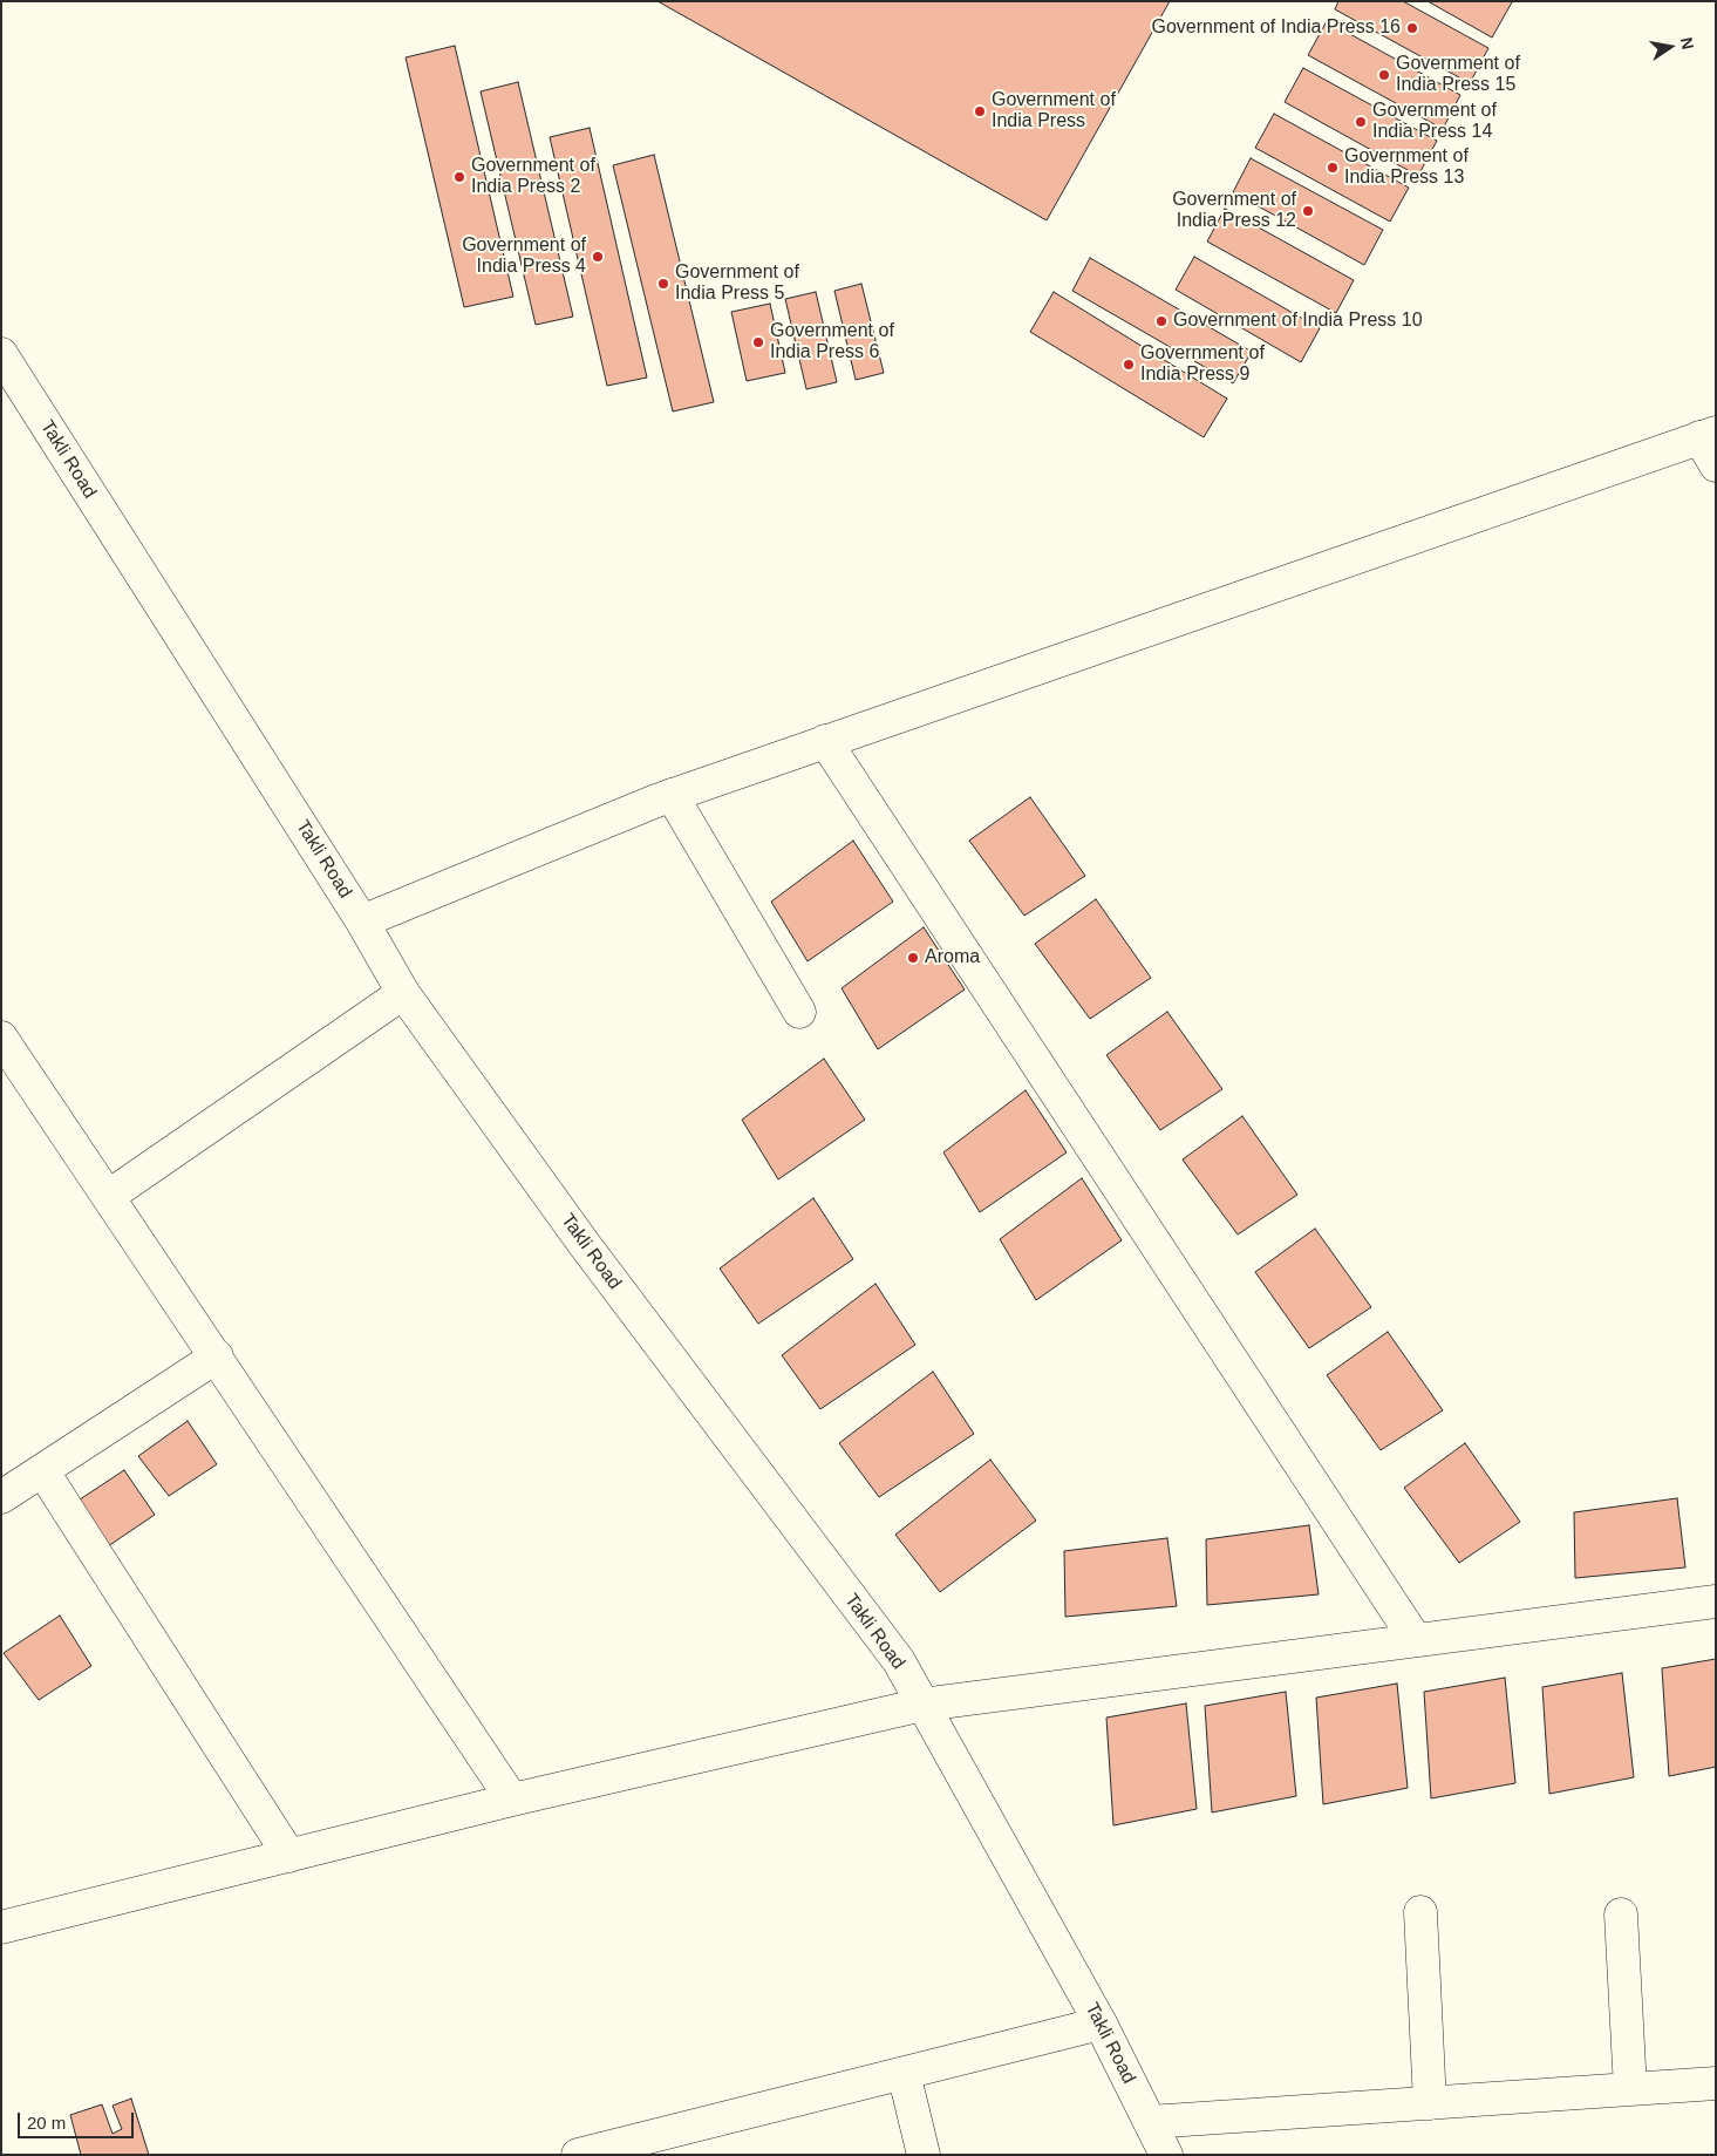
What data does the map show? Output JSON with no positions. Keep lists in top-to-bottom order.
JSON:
{
  "streets": {
    "street": ["Takli Road"]
  },
  "places": [
    "Government of India Press 16",
    "Government of India Press 15",
    "Government of India Press",
    "Government of India Press 14",
    "Government of India Press 13",
    "Government of India Press 2",
    "Government of India Press 12",
    "Government of India Press 4",
    "Government of India Press 5",
    "Government of India Press 10",
    "Government of India Press 6",
    "Government of India Press 9",
    "Aroma"
  ],
  "scale_bar": "20 m",
  "north": "right"
}
